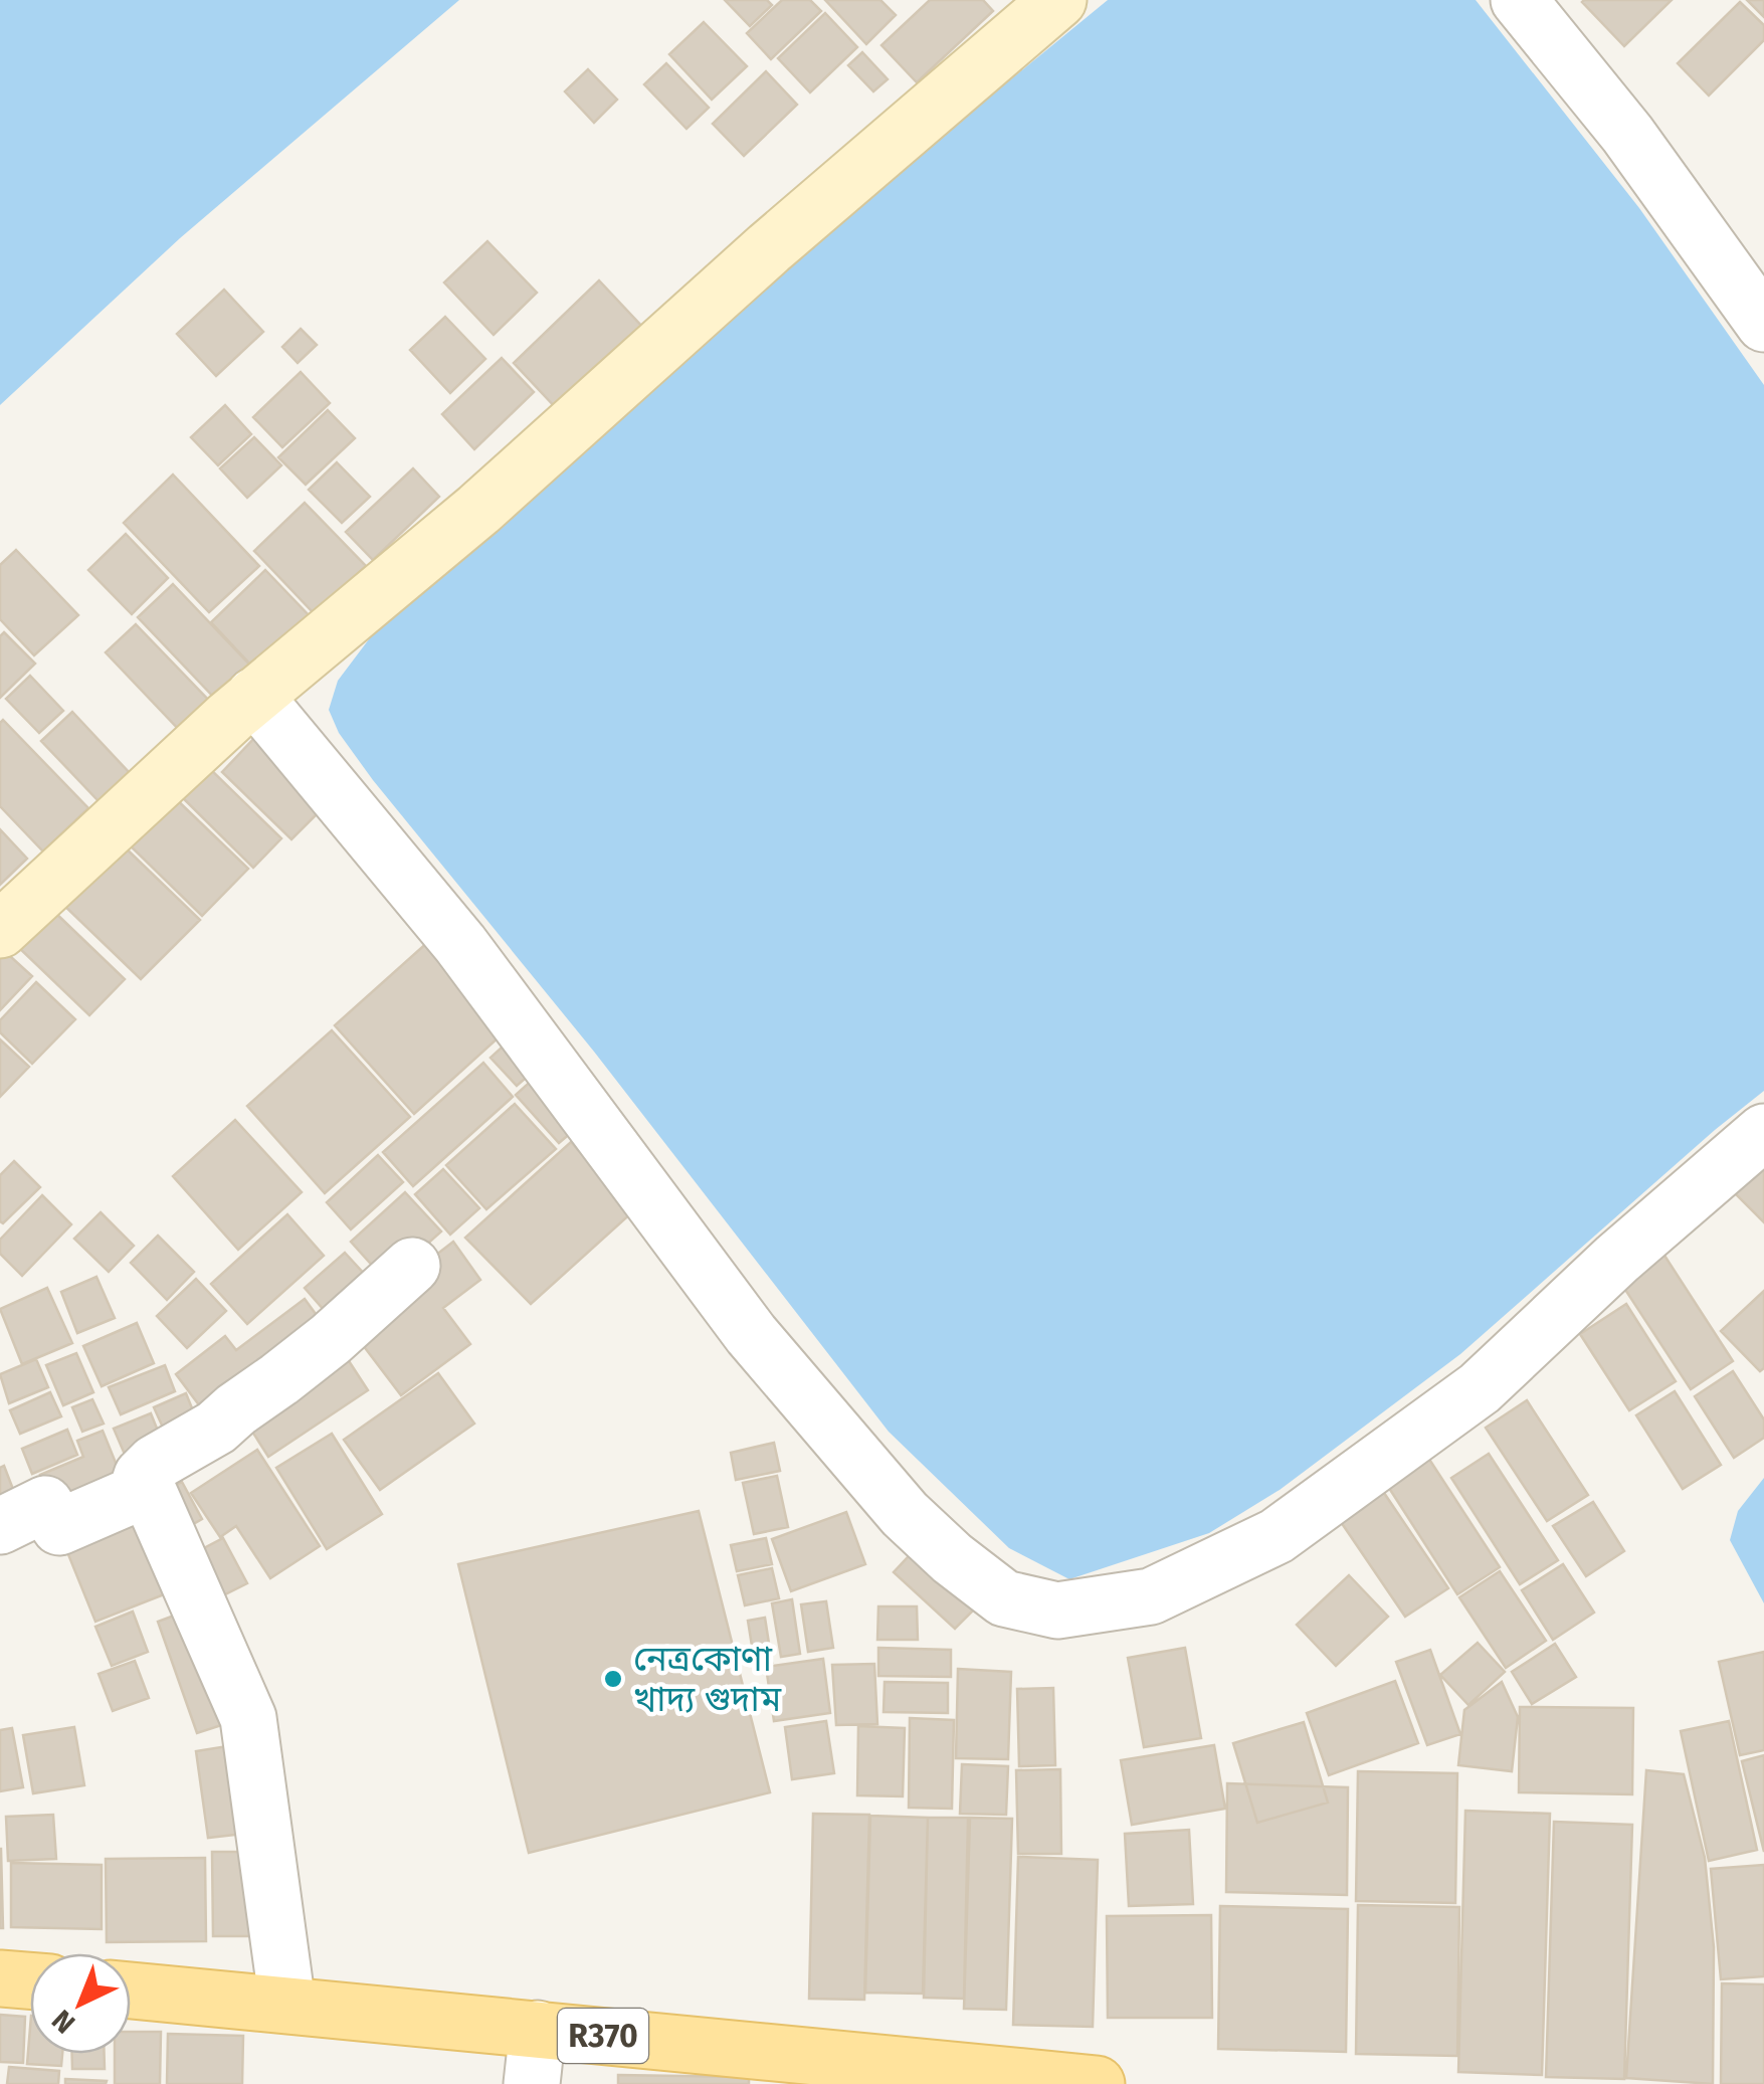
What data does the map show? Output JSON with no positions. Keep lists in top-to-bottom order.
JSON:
{
  "streets": {
    "main road": ["R370"]
  },
  "places": ["‌নেত্র‌কোণা খাদ্য গুদাম"],
  "north": "bottom left"
}
